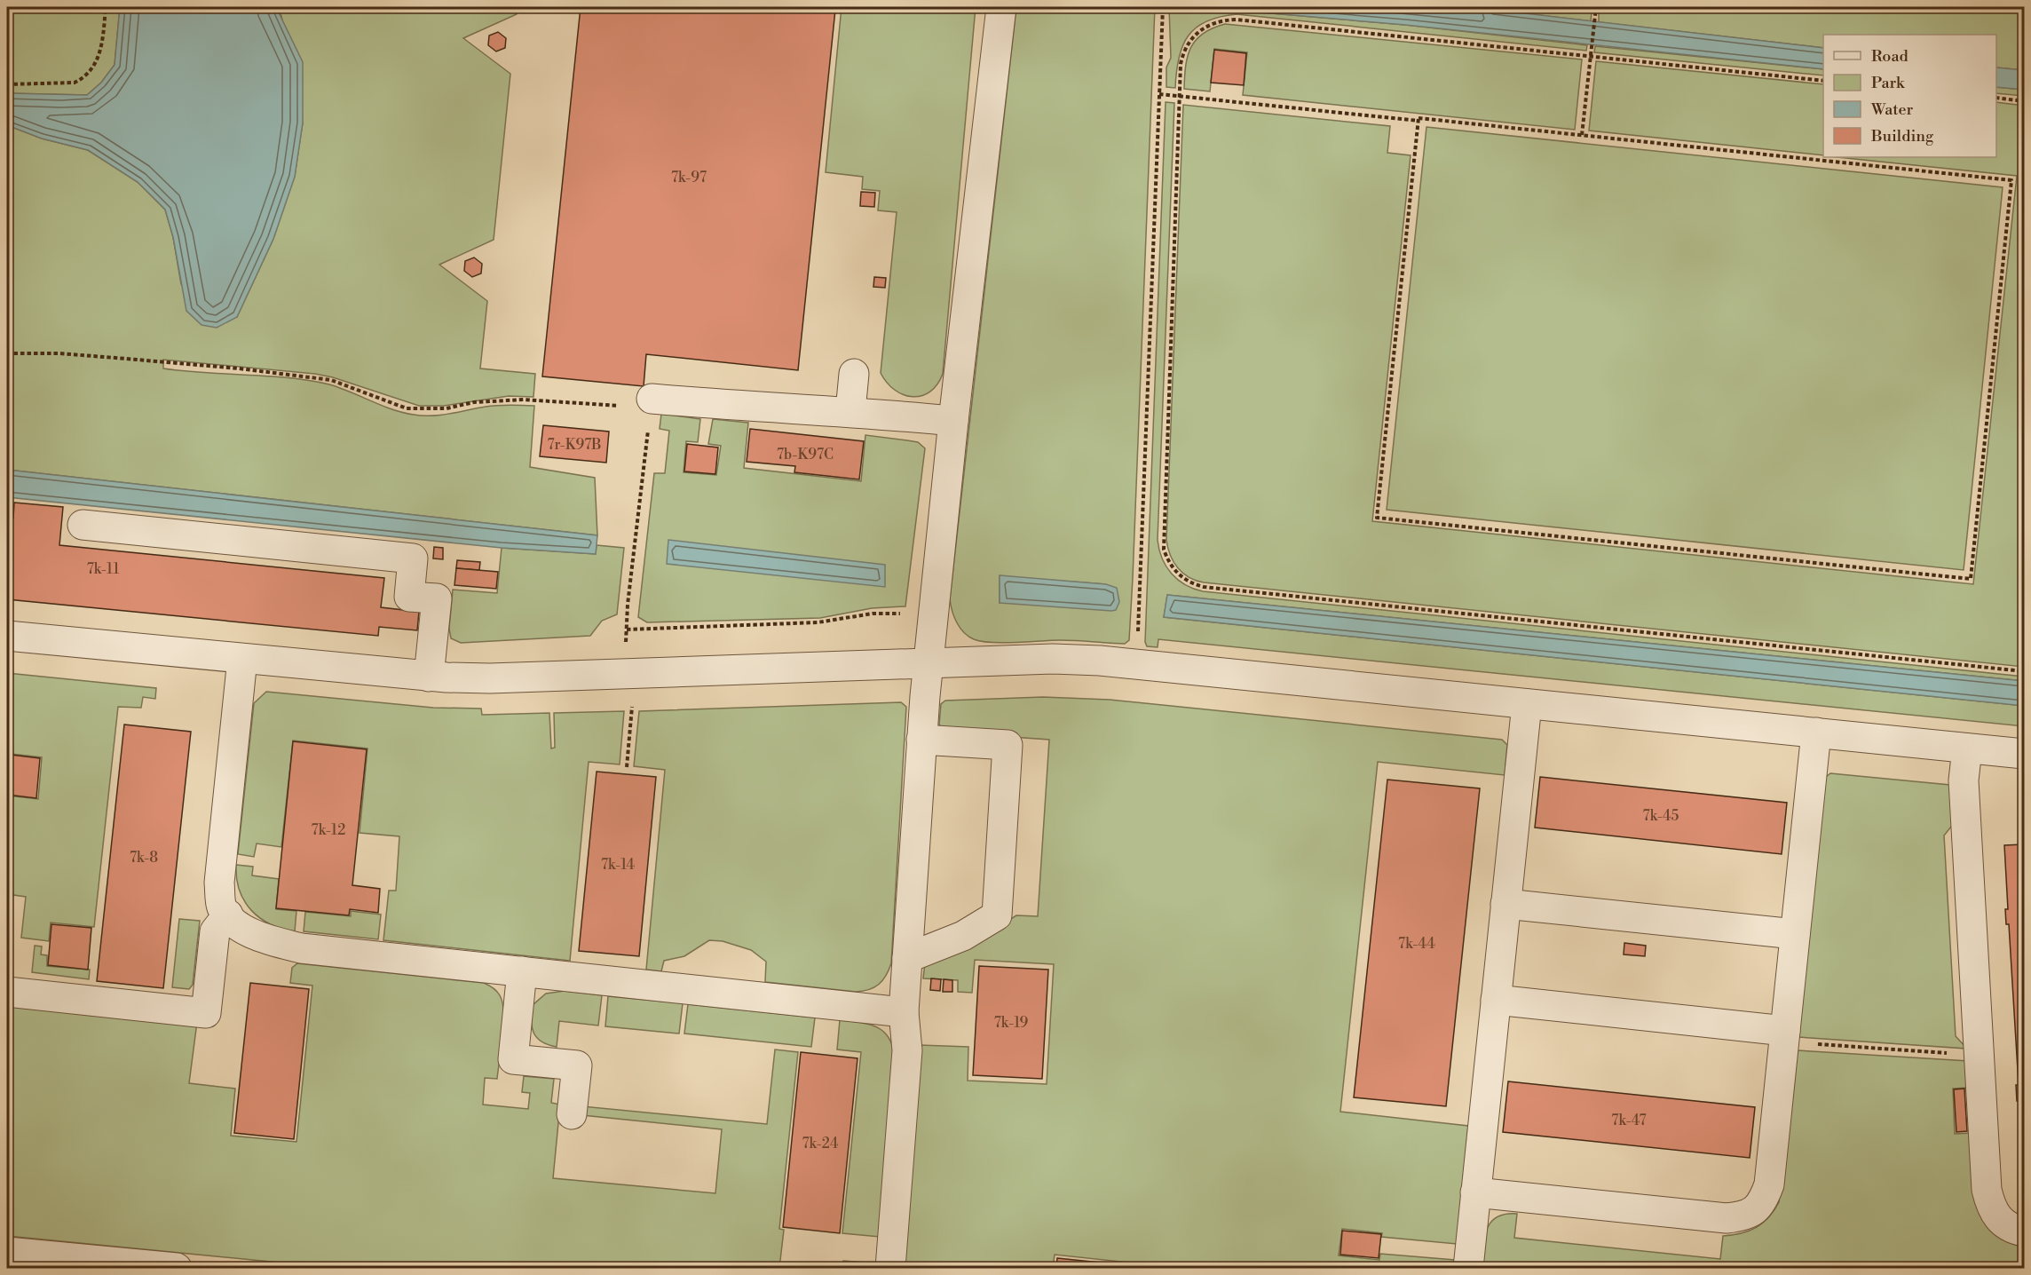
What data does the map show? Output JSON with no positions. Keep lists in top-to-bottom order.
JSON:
{
  "house_numbers": [
    "7k-97",
    "7r-K97B",
    "7b-K97C",
    "7k-11",
    "7k-45",
    "7k-12",
    "7k-8",
    "7k-14",
    "7k-44",
    "7k-19",
    "7k-47",
    "7k-24"
  ],
  "legend": [
    "Road",
    "Park",
    "Water",
    "Building"
  ]
}
